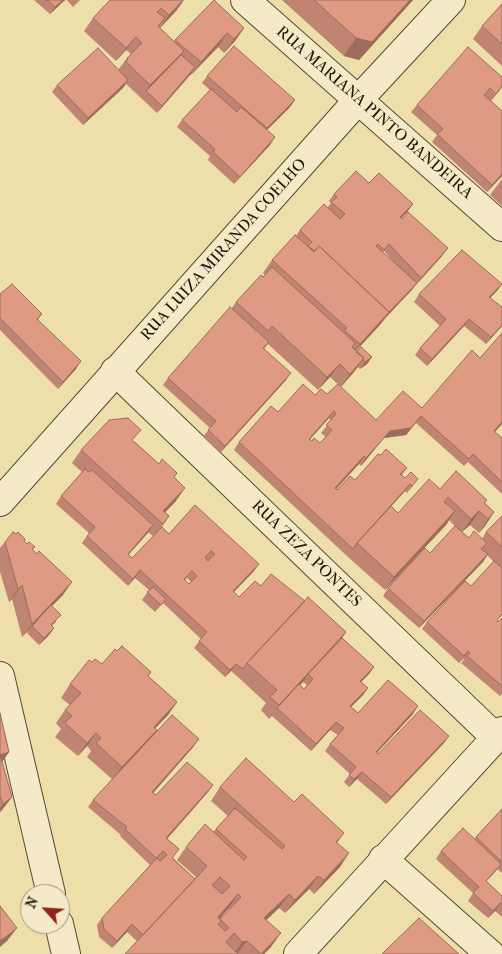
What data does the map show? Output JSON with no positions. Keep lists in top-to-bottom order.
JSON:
{
  "streets": {
    "street": ["RUA MARIANA PINTO BANDEIRA", "RUA LUIZA MIRANDA COELHO", "RUA ZEZA PONTES"]
  },
  "crossings": [
    ["RUA MARIANA PINTO BANDEIRA", "RUA LUIZA MIRANDA COELHO"],
    ["RUA LUIZA MIRANDA COELHO", "RUA ZEZA PONTES"]
  ],
  "north": "top left"
}
